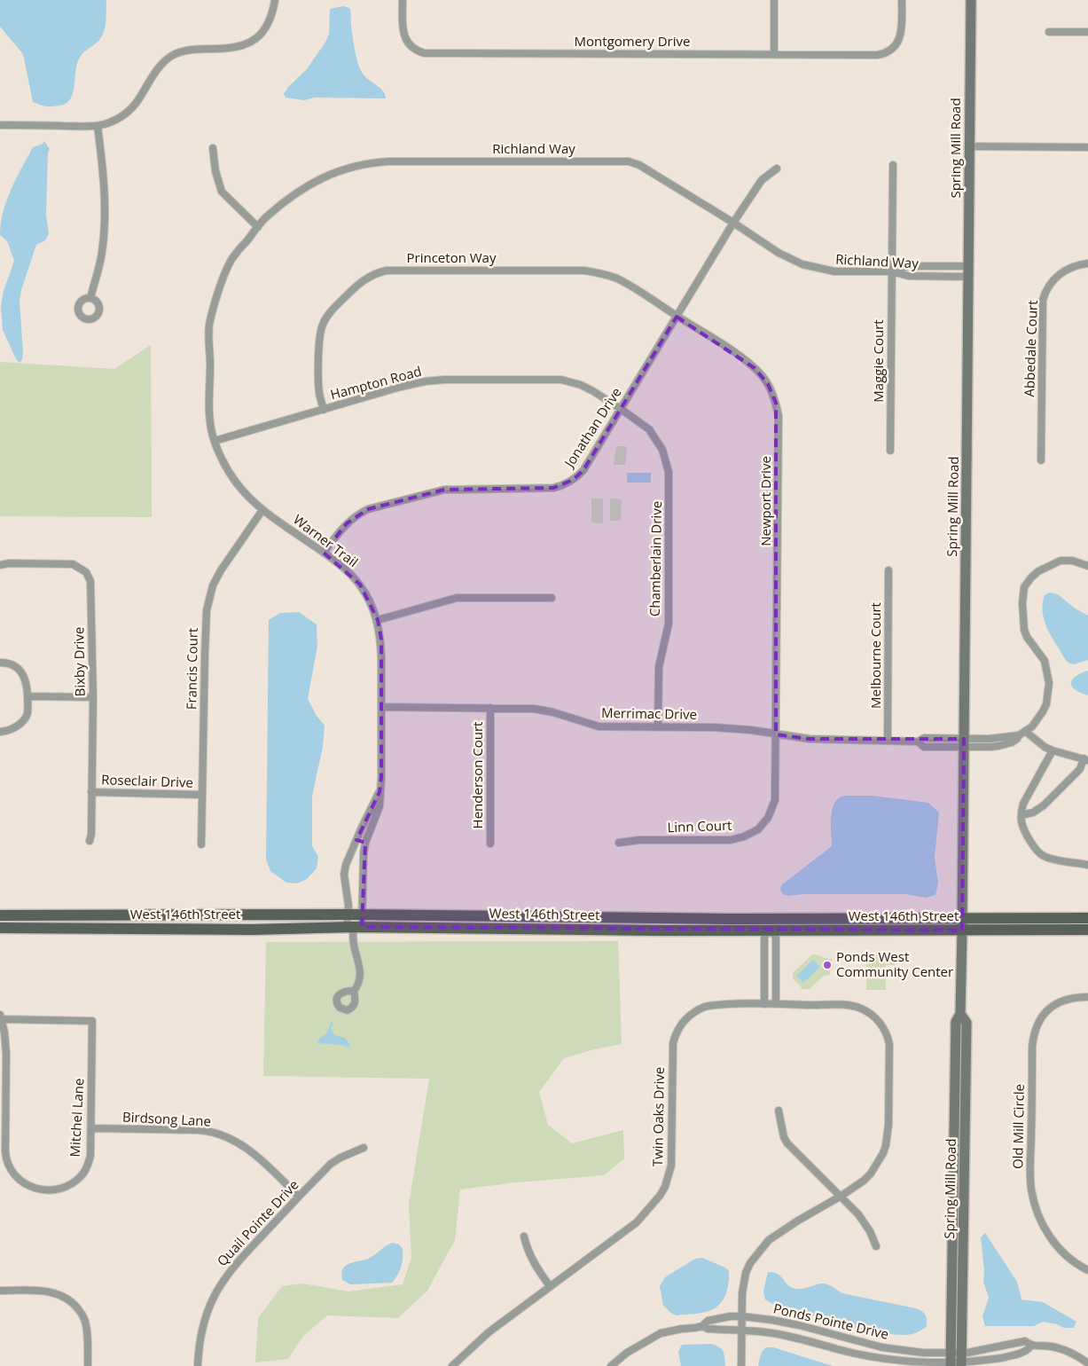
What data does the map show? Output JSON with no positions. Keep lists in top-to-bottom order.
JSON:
{
  "streets": {
    "main road": ["West 146th Street"],
    "street": [
      "Montgomery Drive",
      "Spring Mill Road",
      "Richland Way",
      "Princeton Way",
      "Abbedale Court",
      "Maggie Court",
      "Hampton Road",
      "Jonathan Drive",
      "Newport Drive",
      "Warner Trail",
      "Chamberlain Drive",
      "Melbourne Court",
      "Bixby Drive",
      "Francis Court",
      "Merrimac Drive",
      "Henderson Court",
      "Roseclair Drive",
      "Linn Court",
      "Twin Oaks Drive",
      "Mitchel Lane",
      "Birdsong Lane",
      "Old Mill Circle",
      "Quail Pointe Drive",
      "Ponds Pointe Drive"
    ]
  },
  "crossings": [
    ["Spring Mill Road", "Richland Way"],
    ["Spring Mill Road", "Merrimac Drive"],
    ["Spring Mill Road", "West 146th Street"],
    ["Spring Mill Road", "Ponds Pointe Drive"],
    ["Richland Way", "Maggie Court"],
    ["Richland Way", "Jonathan Drive"],
    ["Richland Way", "Warner Trail"],
    ["Princeton Way", "Hampton Road"],
    ["Princeton Way", "Jonathan Drive"],
    ["Princeton Way", "Newport Drive"],
    ["Hampton Road", "Jonathan Drive"],
    ["Hampton Road", "Warner Trail"],
    ["Hampton Road", "Chamberlain Drive"],
    ["Jonathan Drive", "Newport Drive"],
    ["Jonathan Drive", "Warner Trail"],
    ["Jonathan Drive", "Chamberlain Drive"],
    ["Newport Drive", "Merrimac Drive"],
    ["Newport Drive", "Linn Court"],
    ["Warner Trail", "Francis Court"],
    ["Warner Trail", "Merrimac Drive"],
    ["Warner Trail", "West 146th Street"],
    ["Chamberlain Drive", "Merrimac Drive"],
    ["Melbourne Court", "Merrimac Drive"],
    ["Bixby Drive", "Roseclair Drive"],
    ["Francis Court", "Roseclair Drive"],
    ["Merrimac Drive", "Henderson Court"],
    ["Merrimac Drive", "Linn Court"],
    ["Twin Oaks Drive", "Ponds Pointe Drive"],
    ["Mitchel Lane", "Birdsong Lane"],
    ["Birdsong Lane", "Quail Pointe Drive"]
  ],
  "places": ["Ponds West Community Center"]
}
